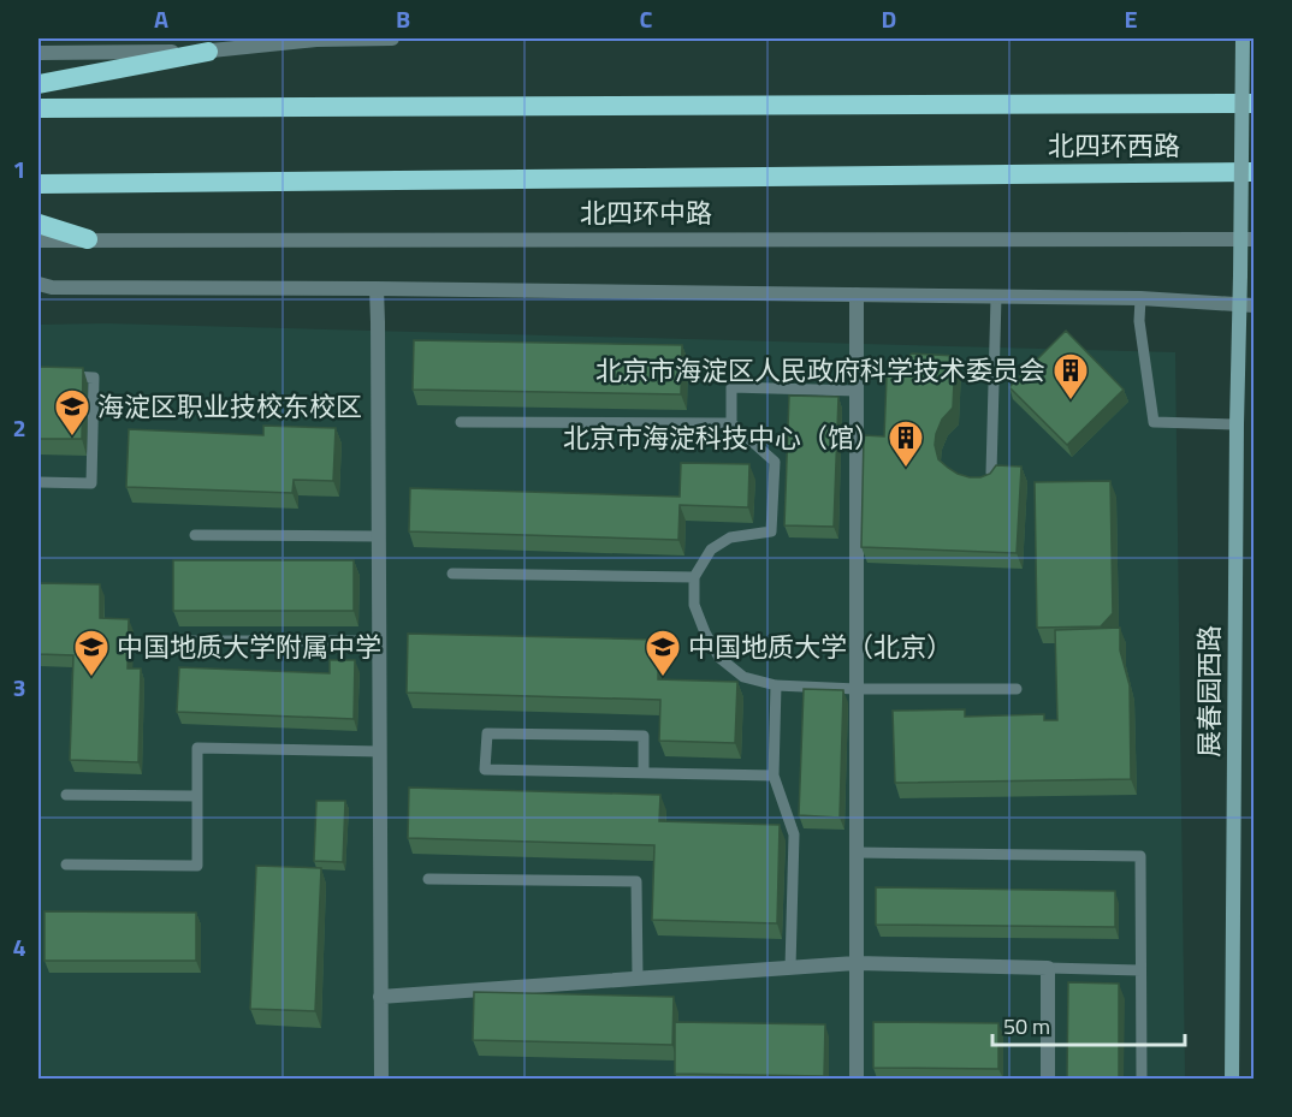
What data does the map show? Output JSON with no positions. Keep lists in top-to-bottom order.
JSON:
{
  "streets": {
    "highway": ["北四环西路", "北四环中路"],
    "main road": ["展春园西路"]
  },
  "crossings": [
    ["北四环西路", "北四环中路"]
  ],
  "places": {
    "building": ["北京市海淀区人民政府科学技术委员会", "北京市海淀科技中心（馆）"],
    "school or university": ["海淀区职业技校东校区", "中国地质大学附属中学", "中国地质大学（北京）"]
  },
  "scale_bar": "50 m",
  "grid": {
    "columns": [
      "A",
      "B",
      "C",
      "D",
      "E"
    ],
    "rows": [
      "1",
      "2",
      "3",
      "4"
    ]
  }
}
